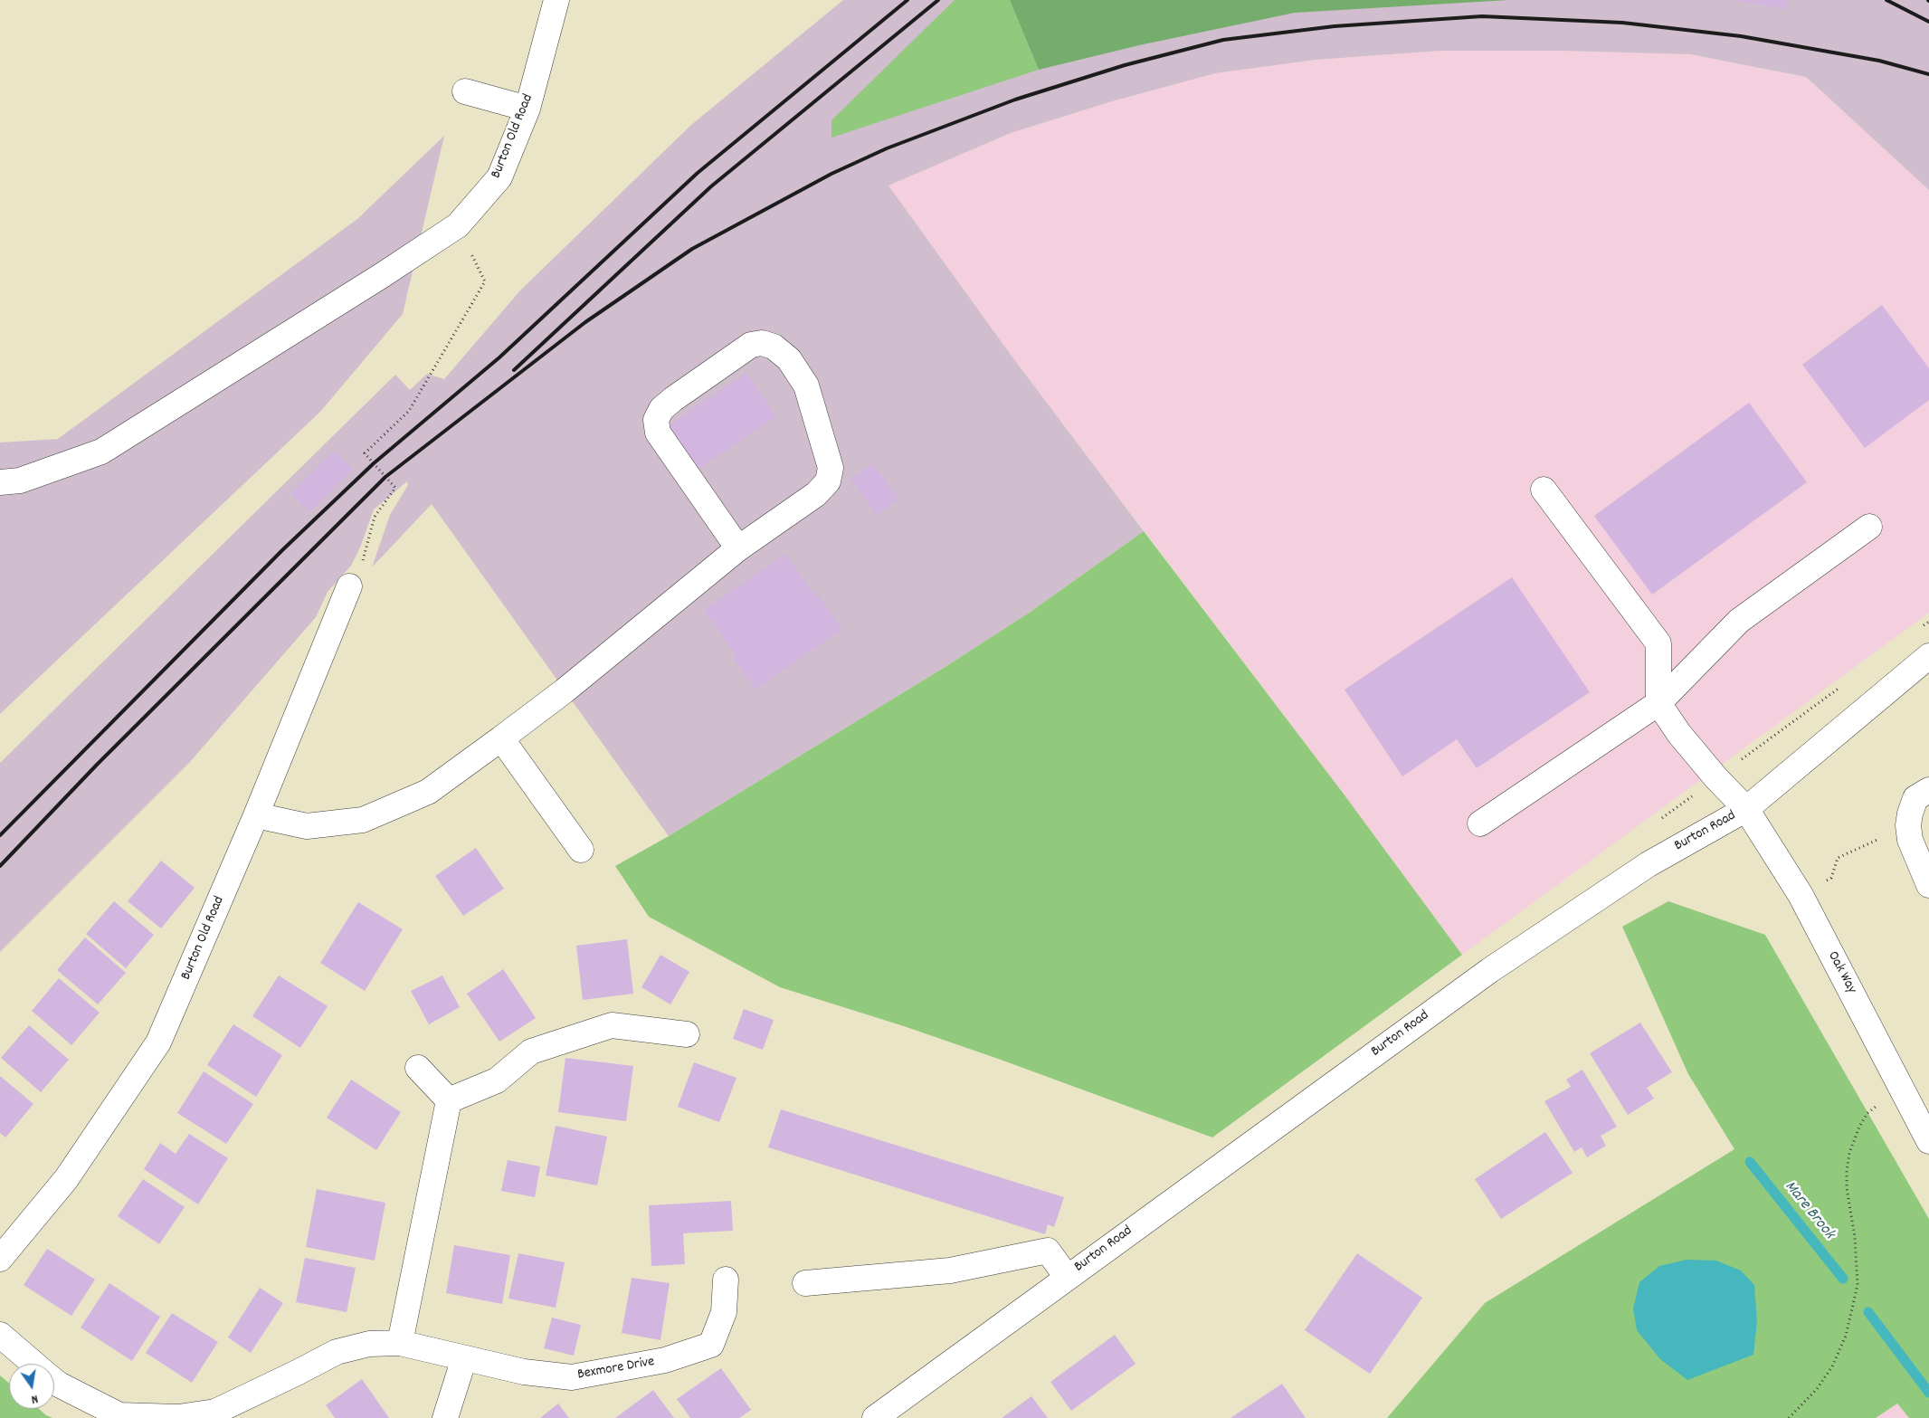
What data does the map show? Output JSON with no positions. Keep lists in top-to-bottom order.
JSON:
{
  "streets": {
    "main road": [
      "Burton Old Road",
      "Burton Road",
      "Oak Way",
      "Bexmore Drive"
    ]
  },
  "crossings": [
    ["Burton Road", "Oak Way"]
  ],
  "water": ["Mare Brook"],
  "north": "bottom"
}
